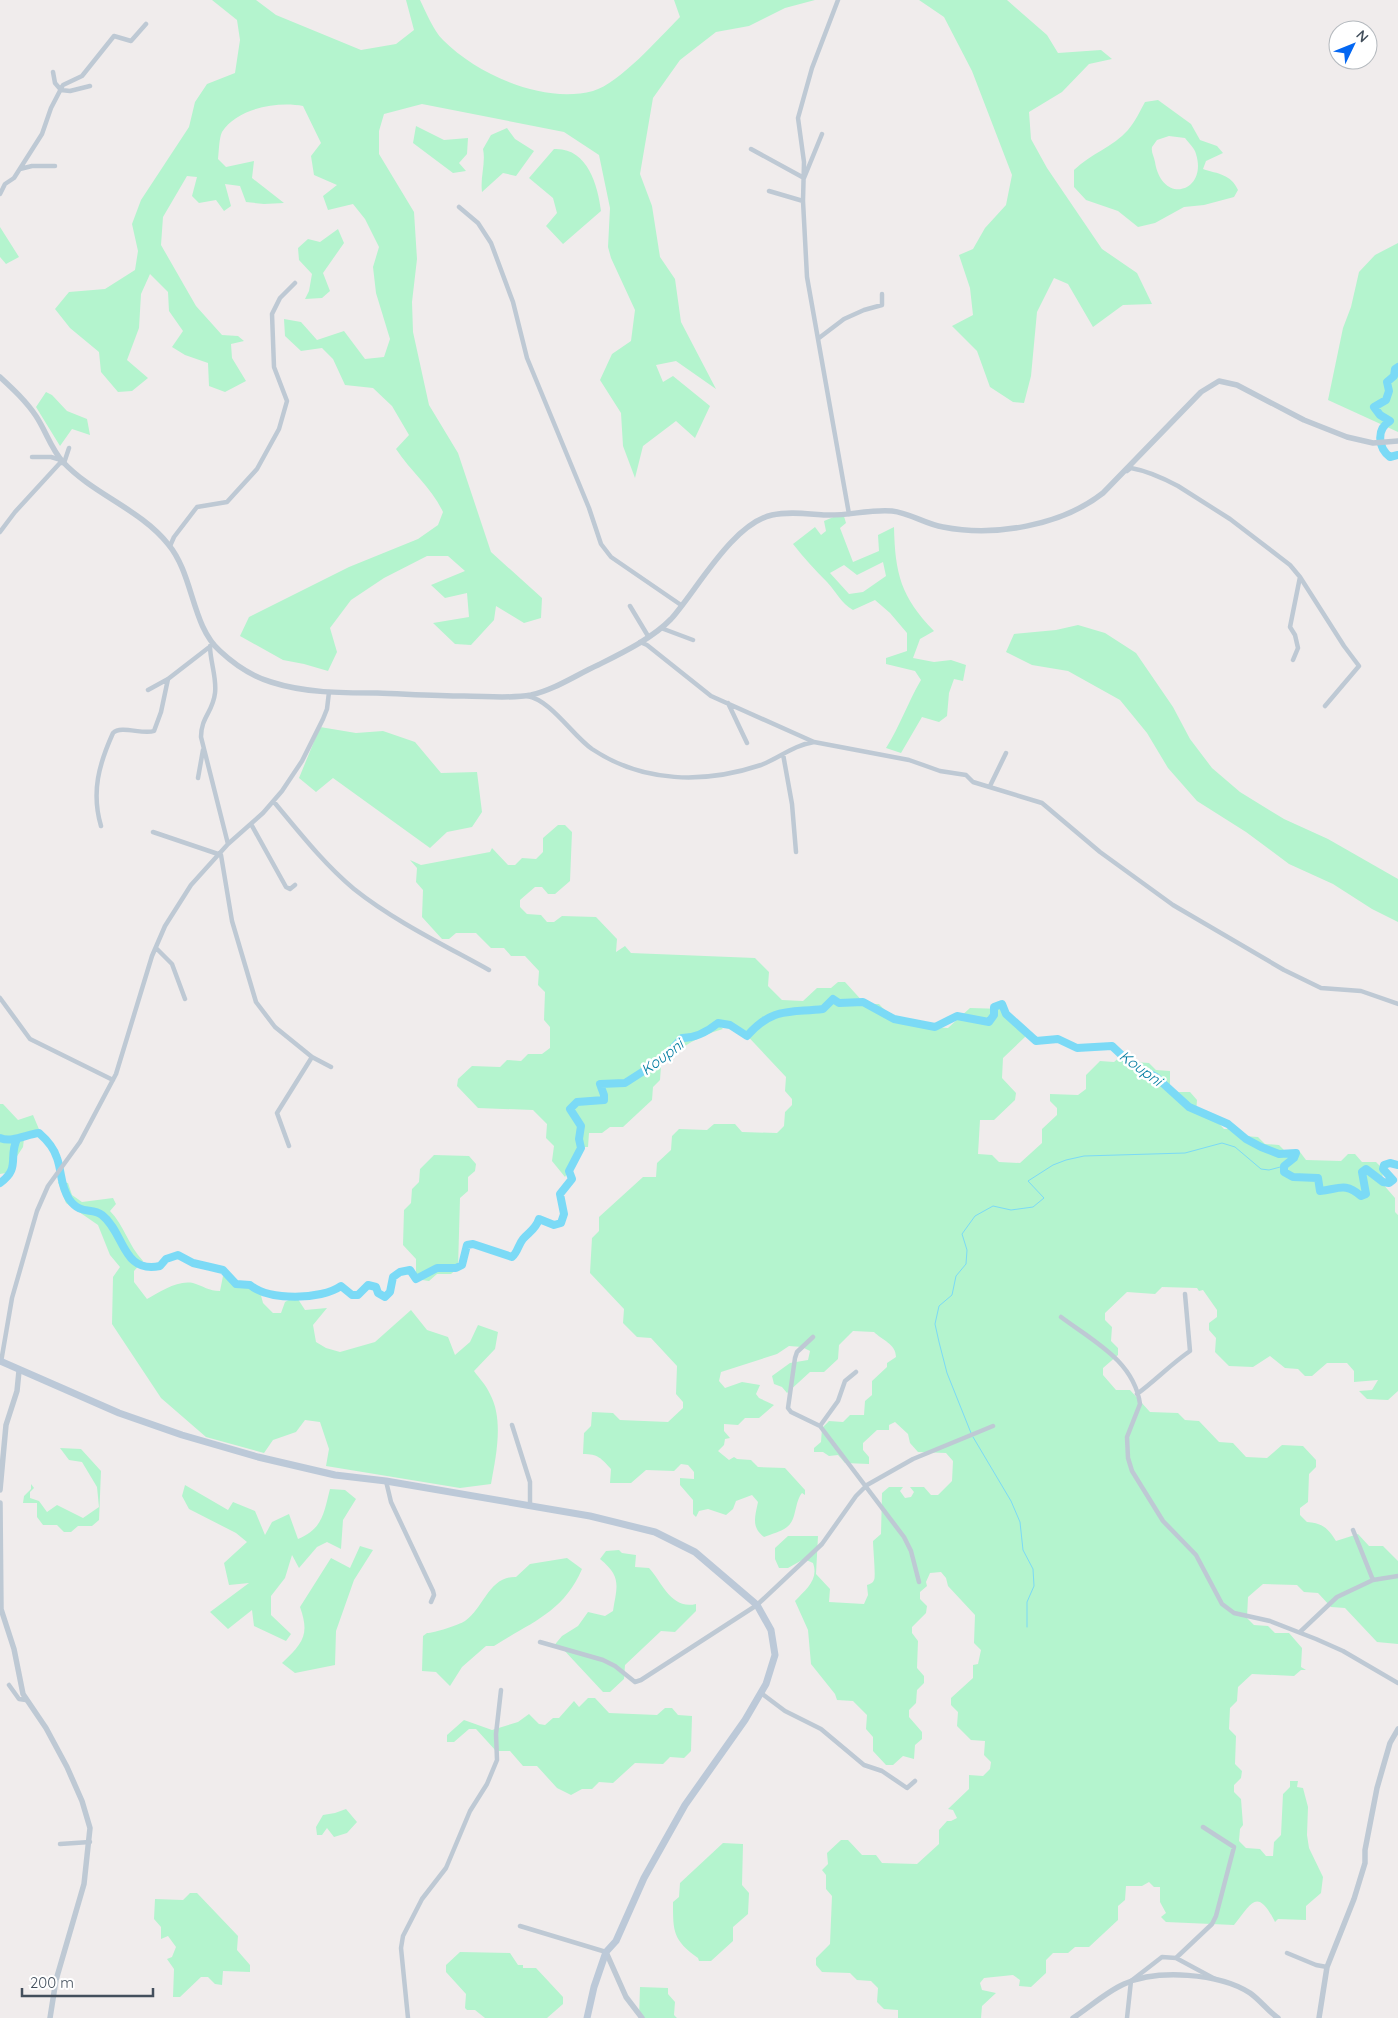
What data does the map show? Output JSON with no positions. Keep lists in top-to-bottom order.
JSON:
{
  "water": ["Koupni"],
  "scale_bar": "200 m",
  "north": "top right"
}
